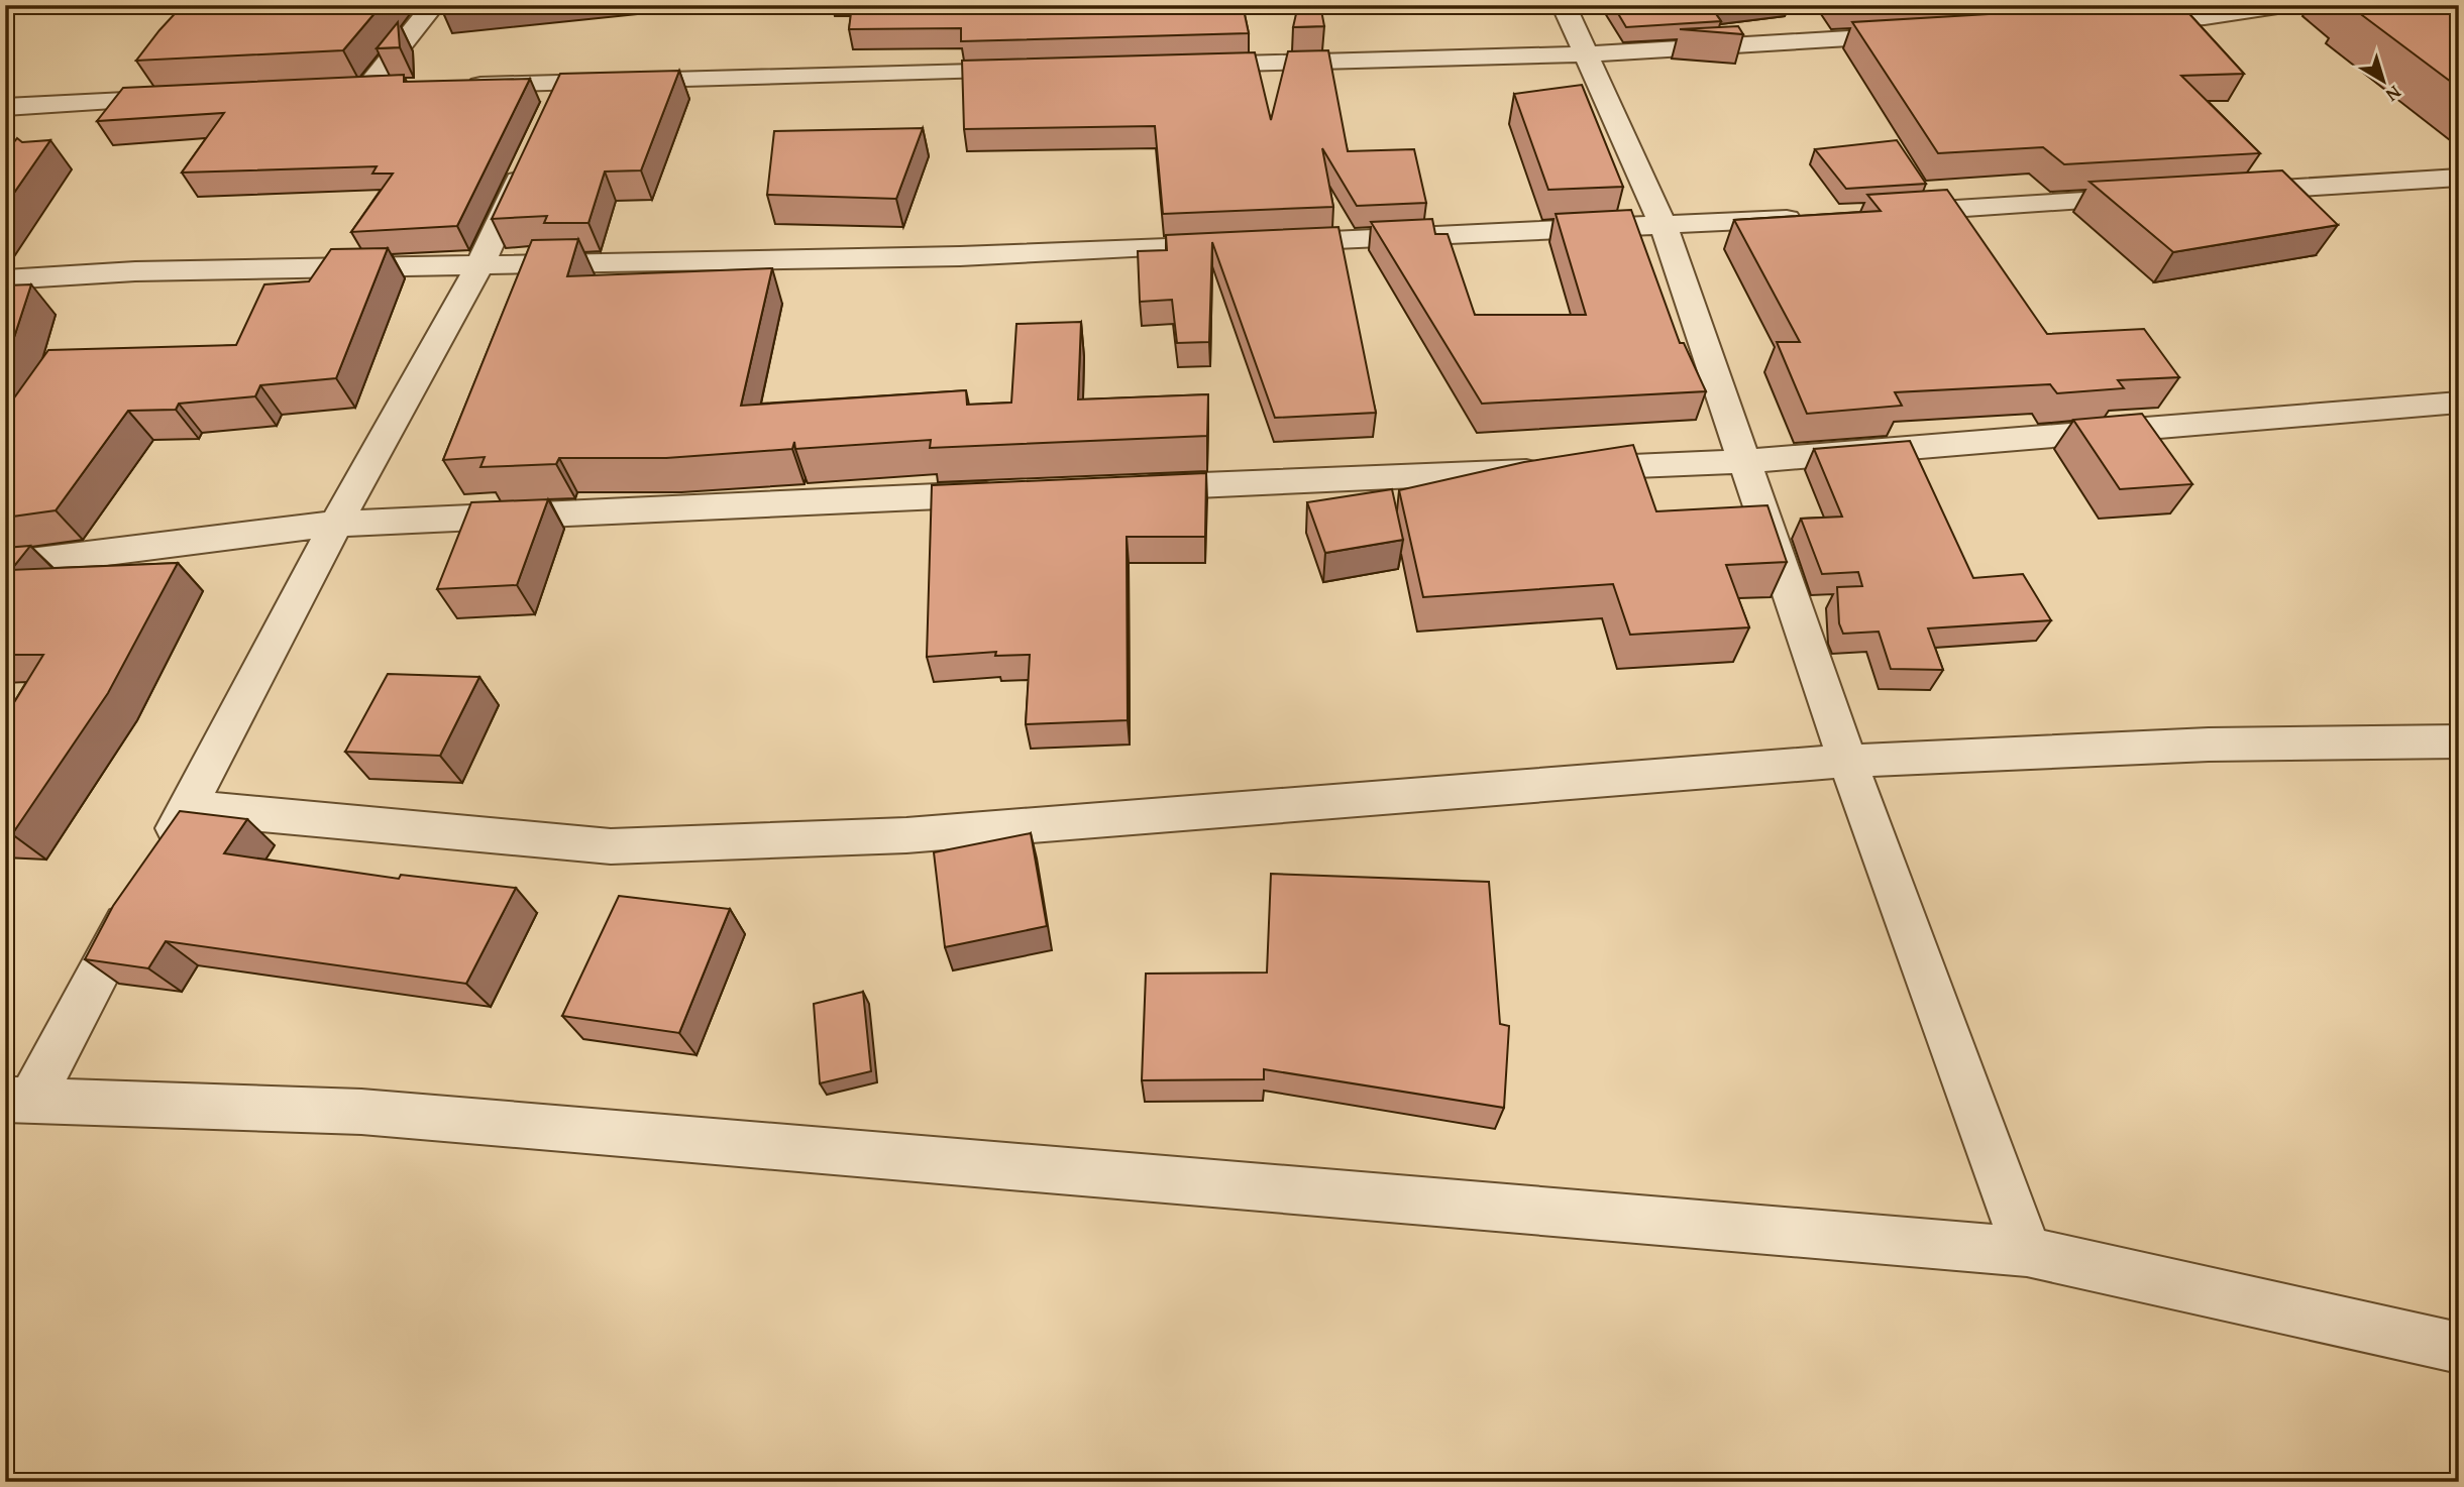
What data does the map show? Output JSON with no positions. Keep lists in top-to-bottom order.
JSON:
{
  "north": "bottom right"
}
